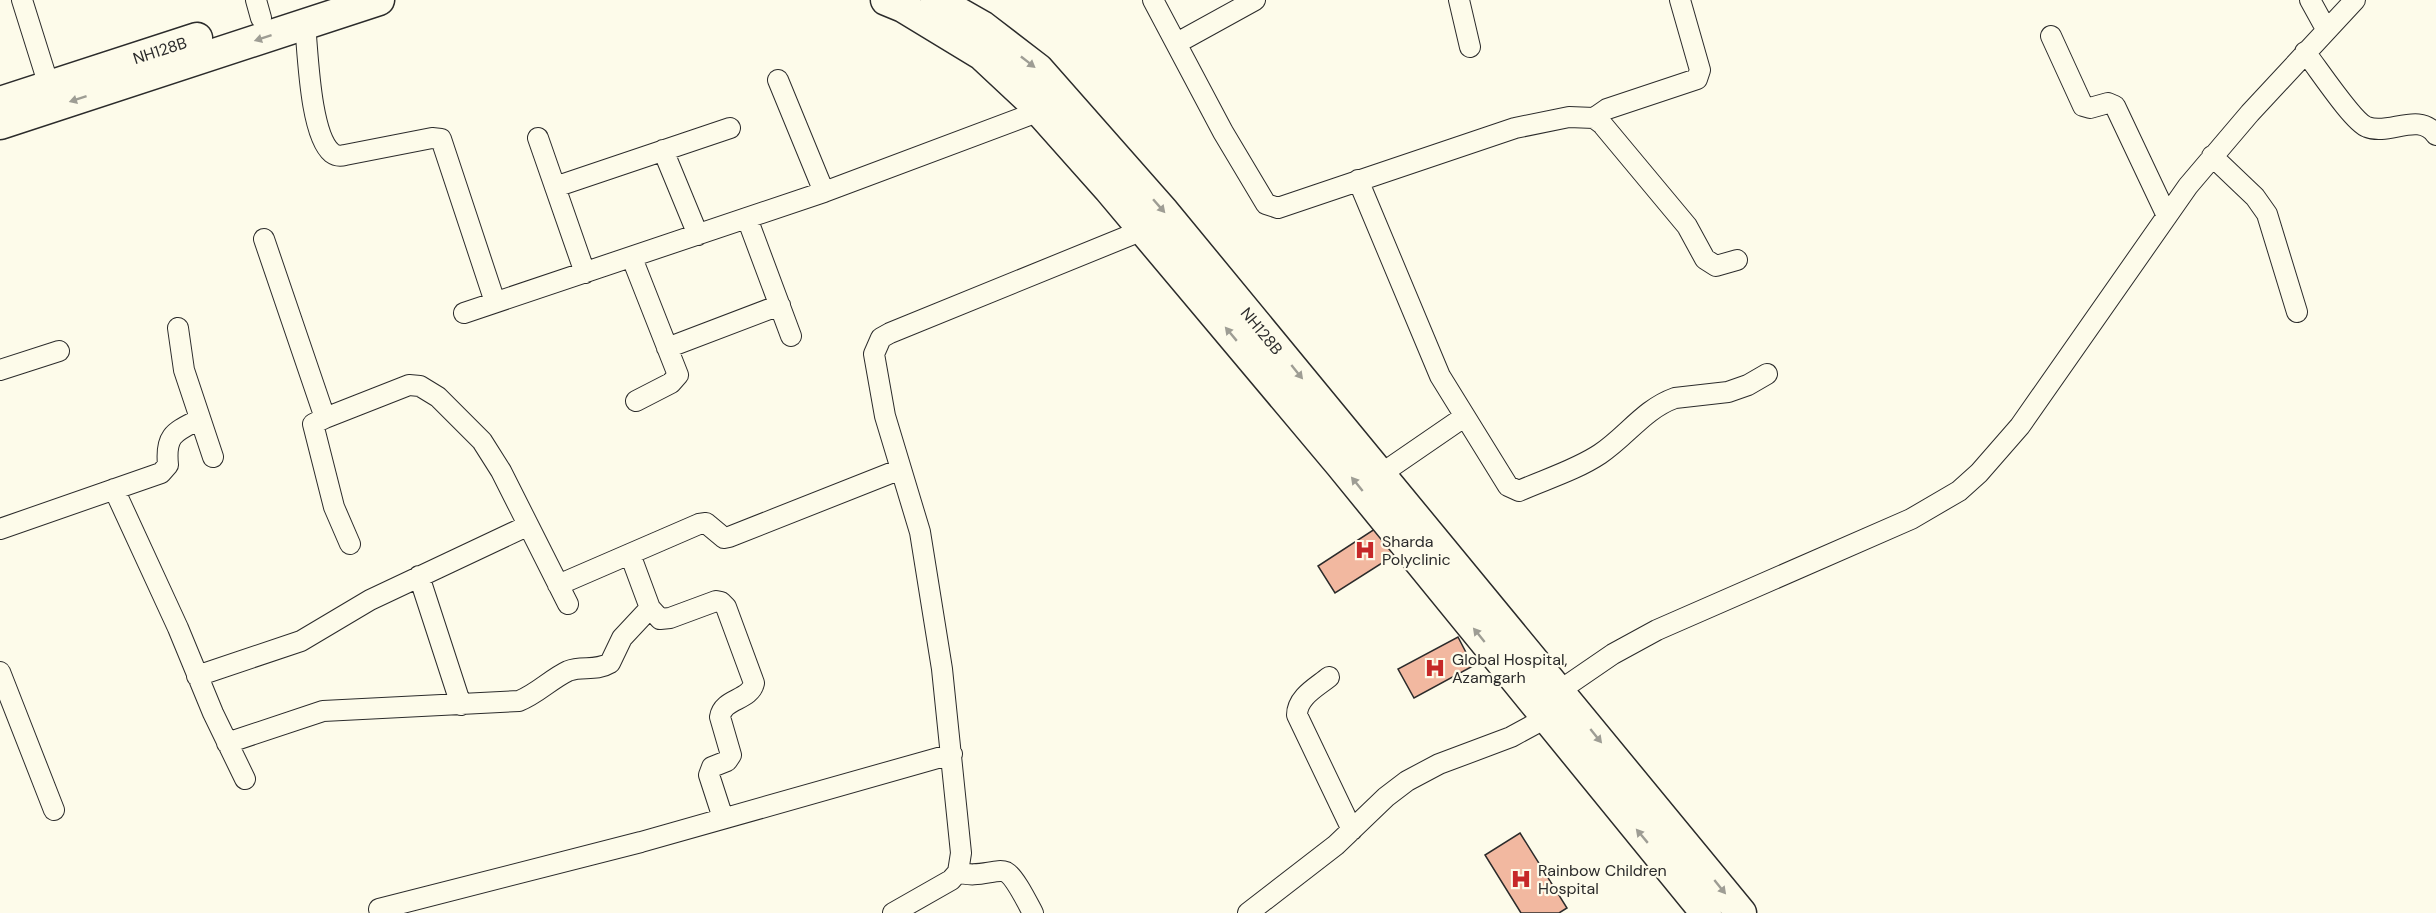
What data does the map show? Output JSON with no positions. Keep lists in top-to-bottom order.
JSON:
{
  "streets": {
    "highway": ["NH128B"]
  },
  "places": {
    "hospital": ["Sharda Polyclinic", "Global Hospital, Azamgarh", "Rainbow Children Hospital"]
  }
}
